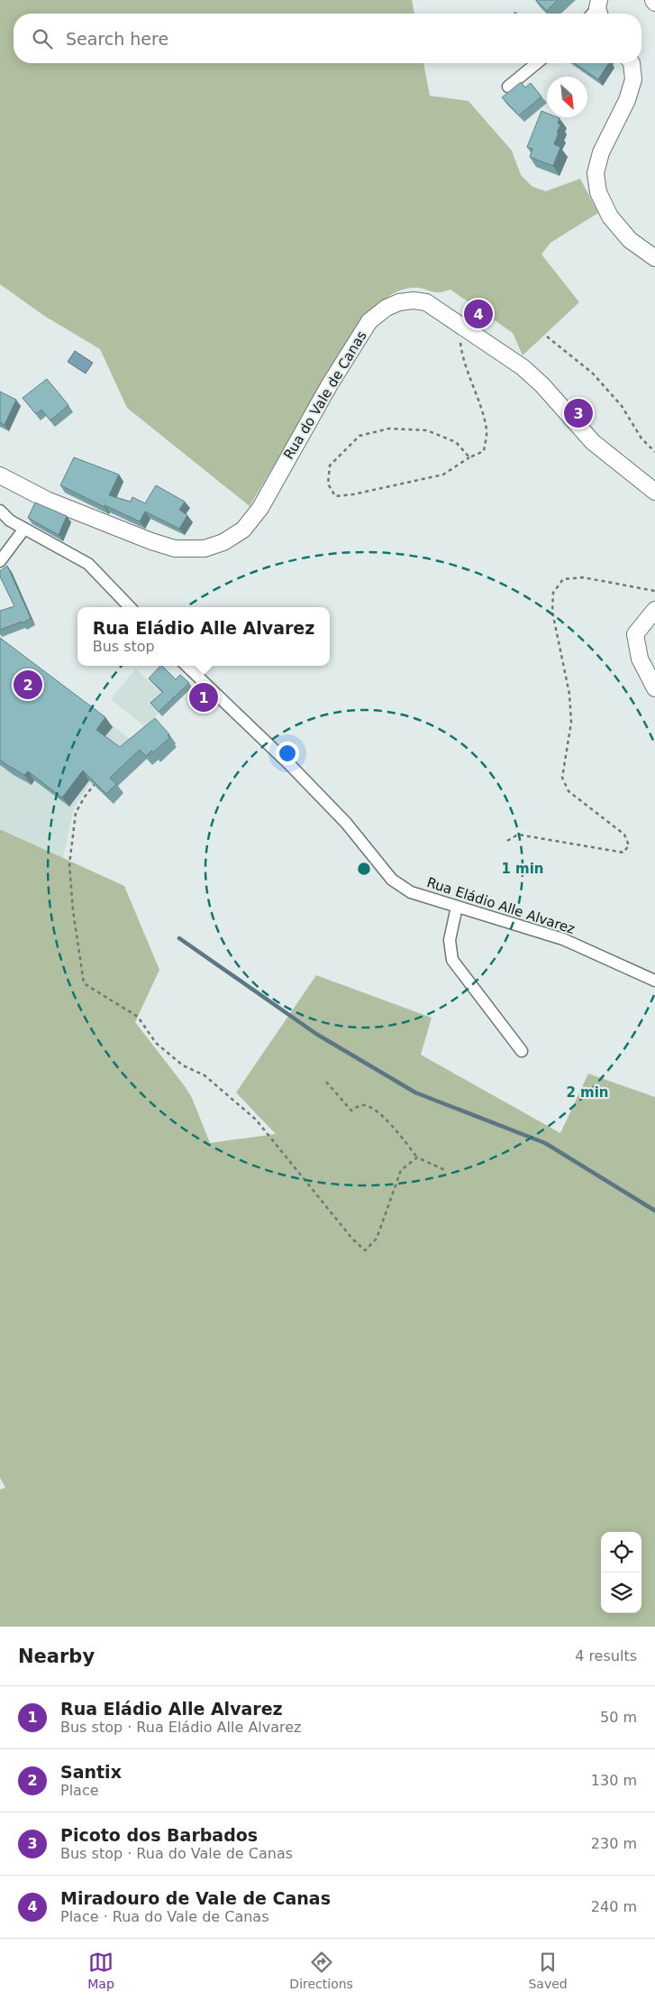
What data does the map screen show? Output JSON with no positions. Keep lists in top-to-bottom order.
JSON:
{
  "streets": {
    "street": ["Rua do Vale de Canas", "Rua Eládio Alle Alvarez"]
  },
  "north": "bottom right",
  "page": {
    "search": "Search here",
    "pins": [
      "4",
      "3",
      "2",
      "1"
    ],
    "popup": ["Rua Eládio Alle Alvarez", "Bus stop"],
    "heading": ["Nearby", "4 results"],
    "list": [
      {
        "mark": "1",
        "name": "Rua Eládio Alle Alvarez",
        "note": "Bus stop · Rua Eládio Alle Alvarez",
        "value": "50 m"
      },
      {
        "mark": "2",
        "name": "Santix",
        "note": "Place",
        "value": "130 m"
      },
      {
        "mark": "3",
        "name": "Picoto dos Barbados",
        "note": "Bus stop · Rua do Vale de Canas",
        "value": "230 m"
      },
      {
        "mark": "4",
        "name": "Miradouro de Vale de Canas",
        "note": "Place · Rua do Vale de Canas",
        "value": "240 m"
      }
    ],
    "nav": ["Map", "Directions", "Saved"]
  },
  "rings": ["1 min", "2 min"]
}
